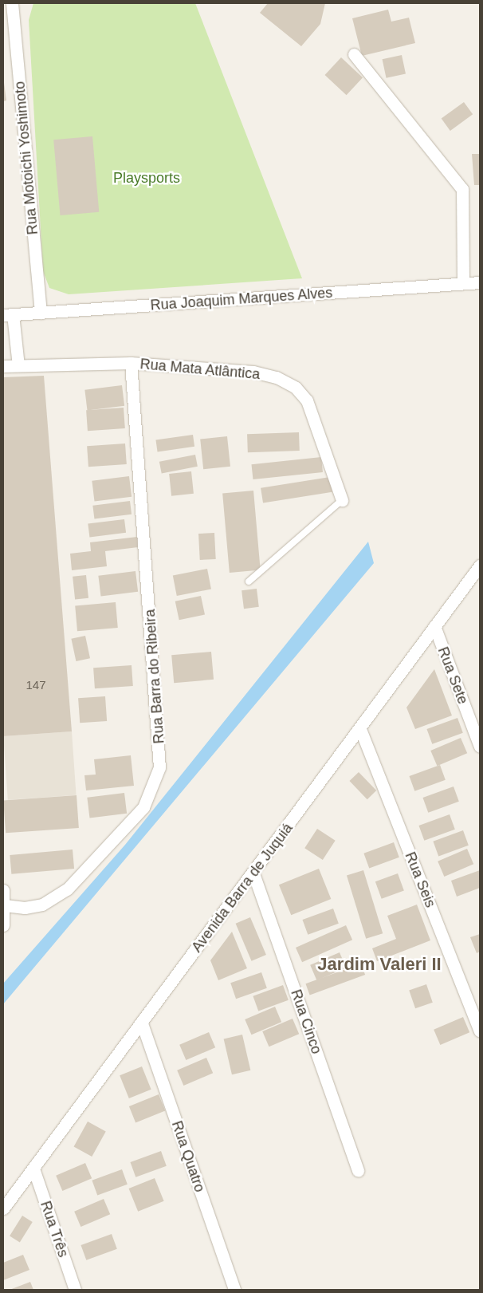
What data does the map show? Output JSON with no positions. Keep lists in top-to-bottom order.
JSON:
{
  "streets": {
    "street": [
      "Rua Motoichi Yoshimoto",
      "Rua Joaquim Marques Alves",
      "Rua Mata Atlântica",
      "Rua Sete",
      "Rua Barra do Ribeira",
      "Rua Seis",
      "Avenida Barra de Juquiá",
      "Rua Cinco",
      "Rua Quatro",
      "Rua Três"
    ]
  },
  "crossings": [
    ["Rua Motoichi Yoshimoto", "Rua Joaquim Marques Alves"],
    ["Rua Mata Atlântica", "Rua Barra do Ribeira"],
    ["Rua Sete", "Avenida Barra de Juquiá"],
    ["Rua Seis", "Avenida Barra de Juquiá"],
    ["Avenida Barra de Juquiá", "Rua Cinco"],
    ["Avenida Barra de Juquiá", "Rua Quatro"],
    ["Avenida Barra de Juquiá", "Rua Três"]
  ],
  "districts": ["Jardim Valeri II"],
  "parks": ["Playsports"],
  "house_numbers": ["147"]
}
